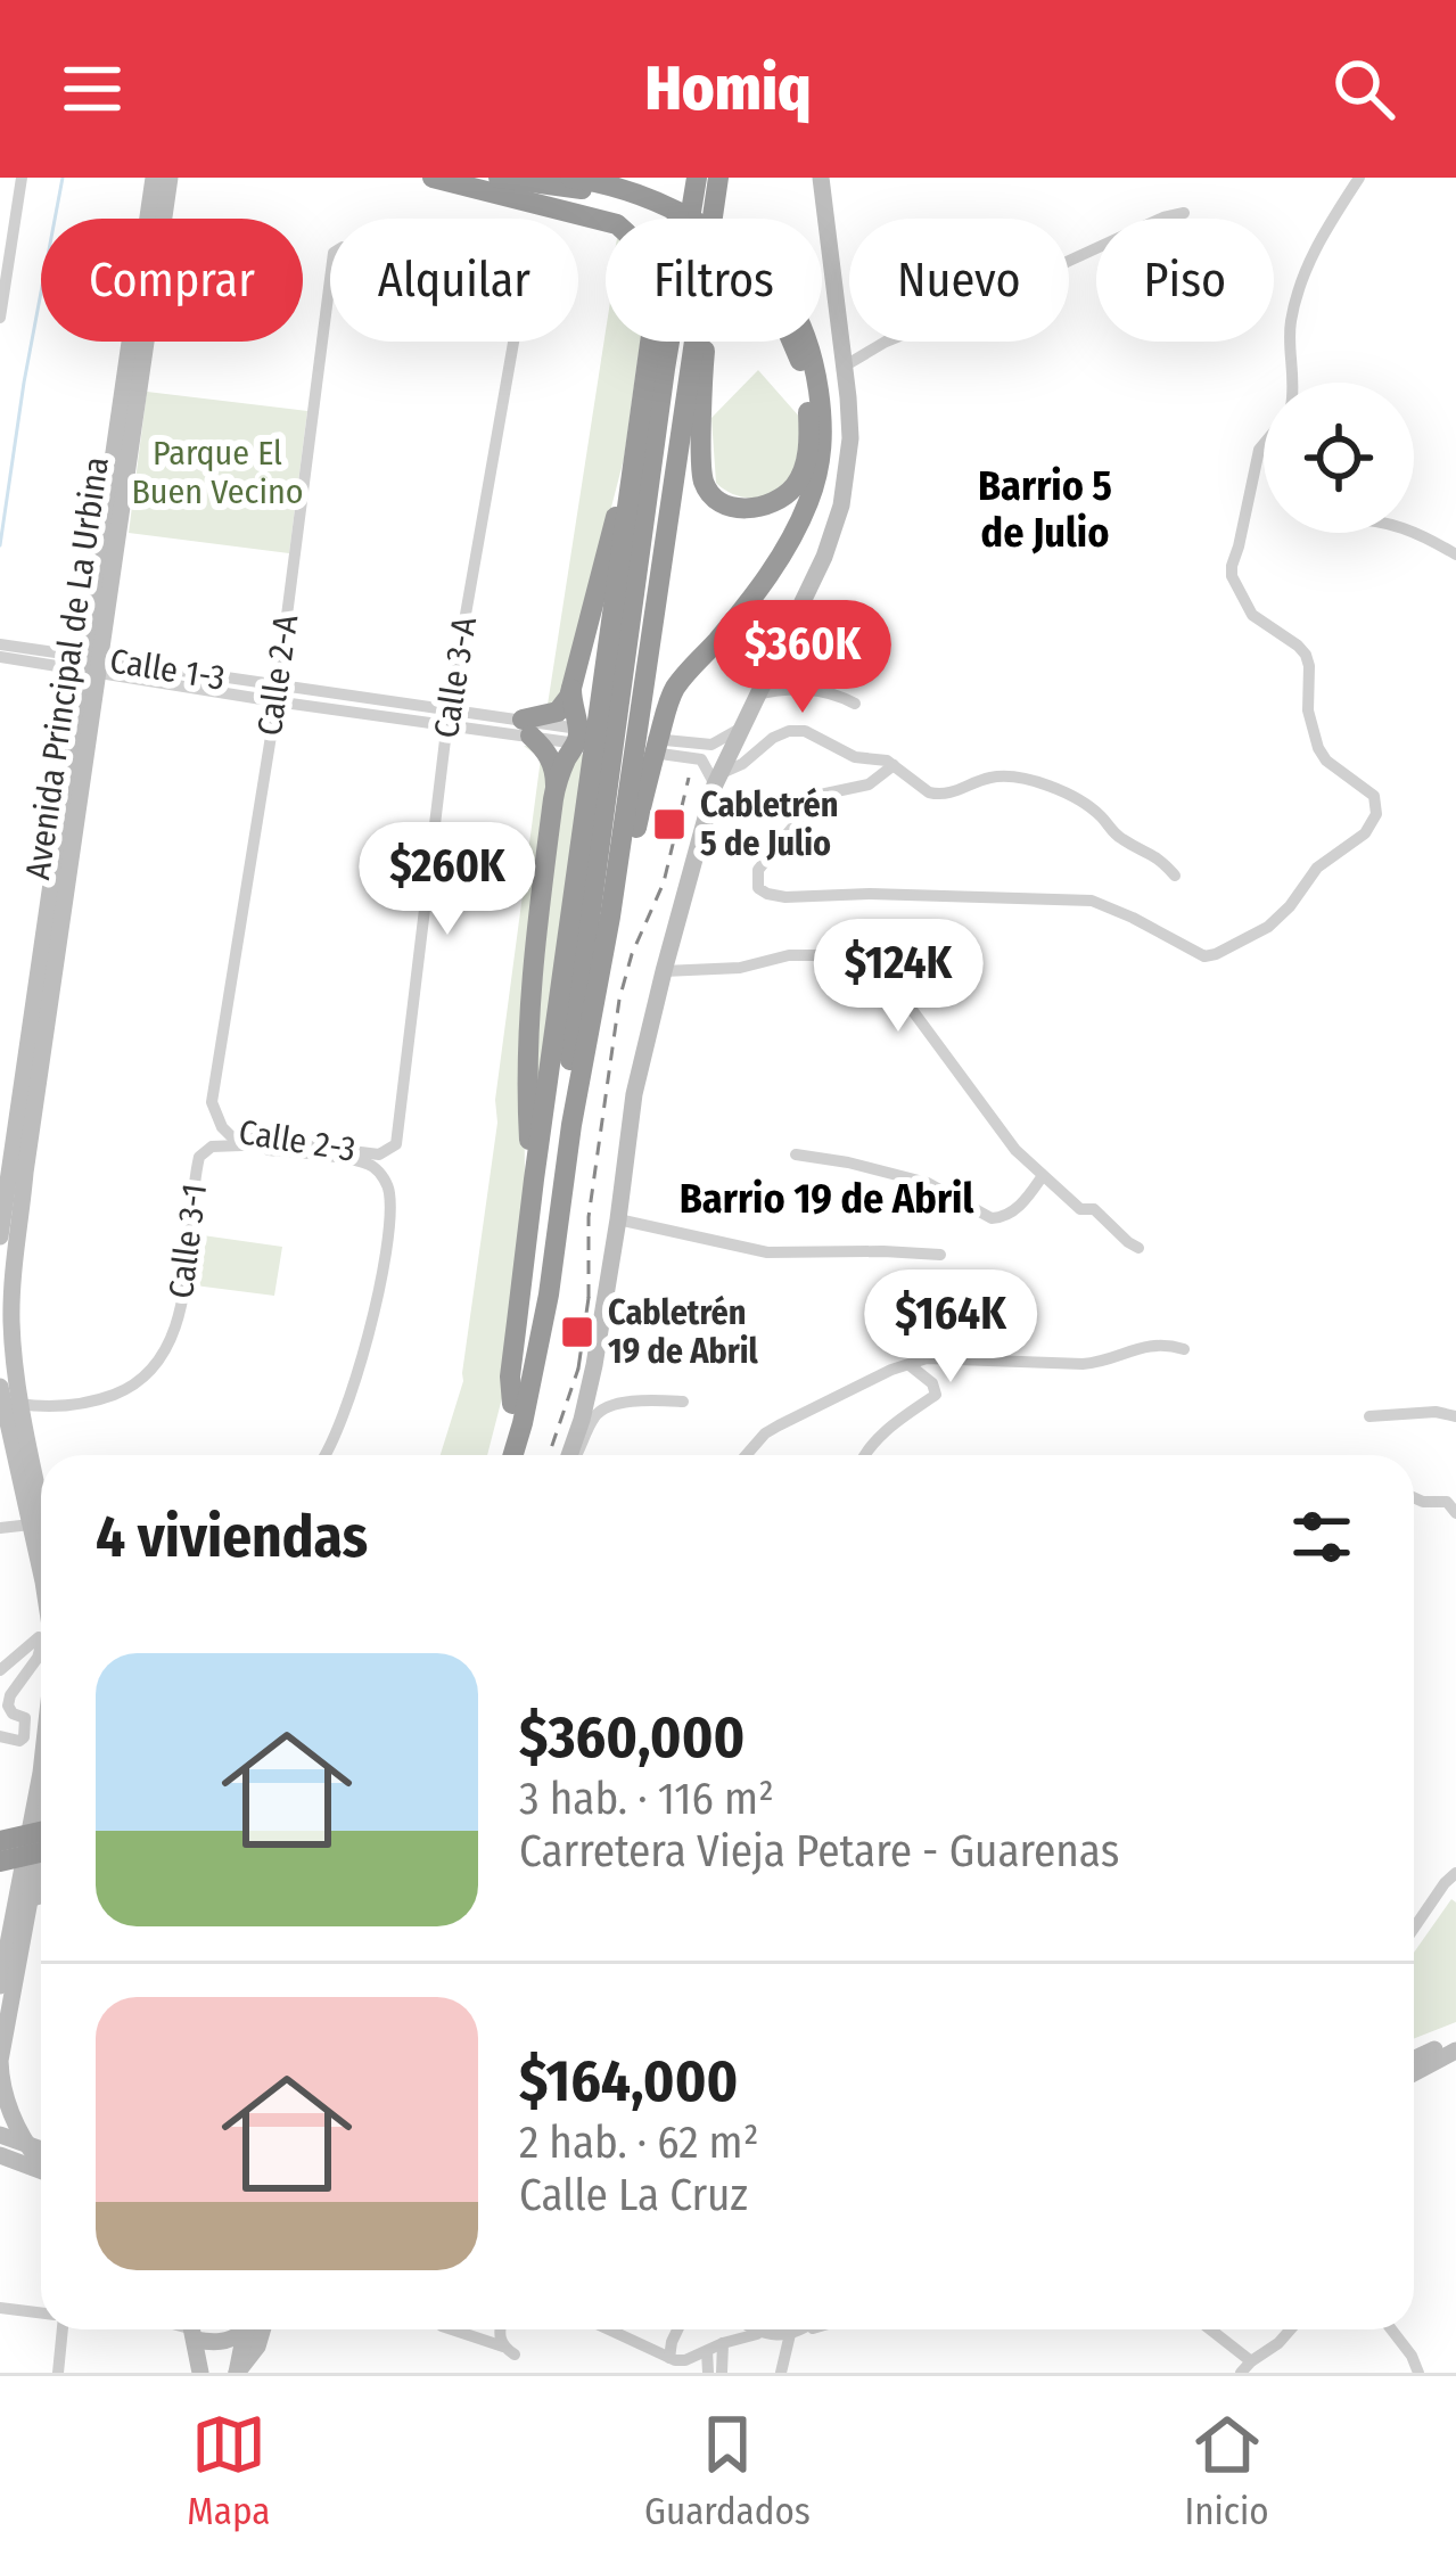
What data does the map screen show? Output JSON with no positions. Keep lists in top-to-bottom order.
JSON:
{
  "streets": {
    "main road": ["Avenida Principal de La Urbina"],
    "street": [
      "Calle 1-3",
      "Calle 2-A",
      "Calle 3-A",
      "Calle 2-3",
      "Calle 3-1"
    ]
  },
  "crossings": [
    ["Avenida Principal de La Urbina", "Calle 1-3"],
    ["Avenida Principal de La Urbina", "Calle 3-1"],
    ["Calle 1-3", "Calle 2-A"],
    ["Calle 1-3", "Calle 3-A"],
    ["Calle 2-A", "Calle 2-3"],
    ["Calle 3-A", "Calle 2-3"]
  ],
  "districts": ["Barrio 5 de Julio", "Barrio 19 de Abril"],
  "parks": ["Parque El Buen Vecino"],
  "places": {
    "transit": ["Cabletrén 5 de Julio", "Cabletrén 19 de Abril"]
  },
  "page": {
    "header": "Homiq",
    "chip": [
      "Comprar",
      "Alquilar",
      "Filtros",
      "Nuevo",
      "Piso"
    ],
    "price": [
      "$360K",
      "$260K",
      "$124K",
      "$164K"
    ],
    "heading": "4 viviendas",
    "list": [
      {
        "name": "$360,000",
        "note": "3 hab. · 116 m² · Carretera Vieja Petare - Guarenas"
      },
      {
        "name": "$164,000",
        "note": "2 hab. · 62 m² · Calle La Cruz"
      }
    ],
    "tabs": ["Mapa", "Guardados", "Inicio"]
  }
}
